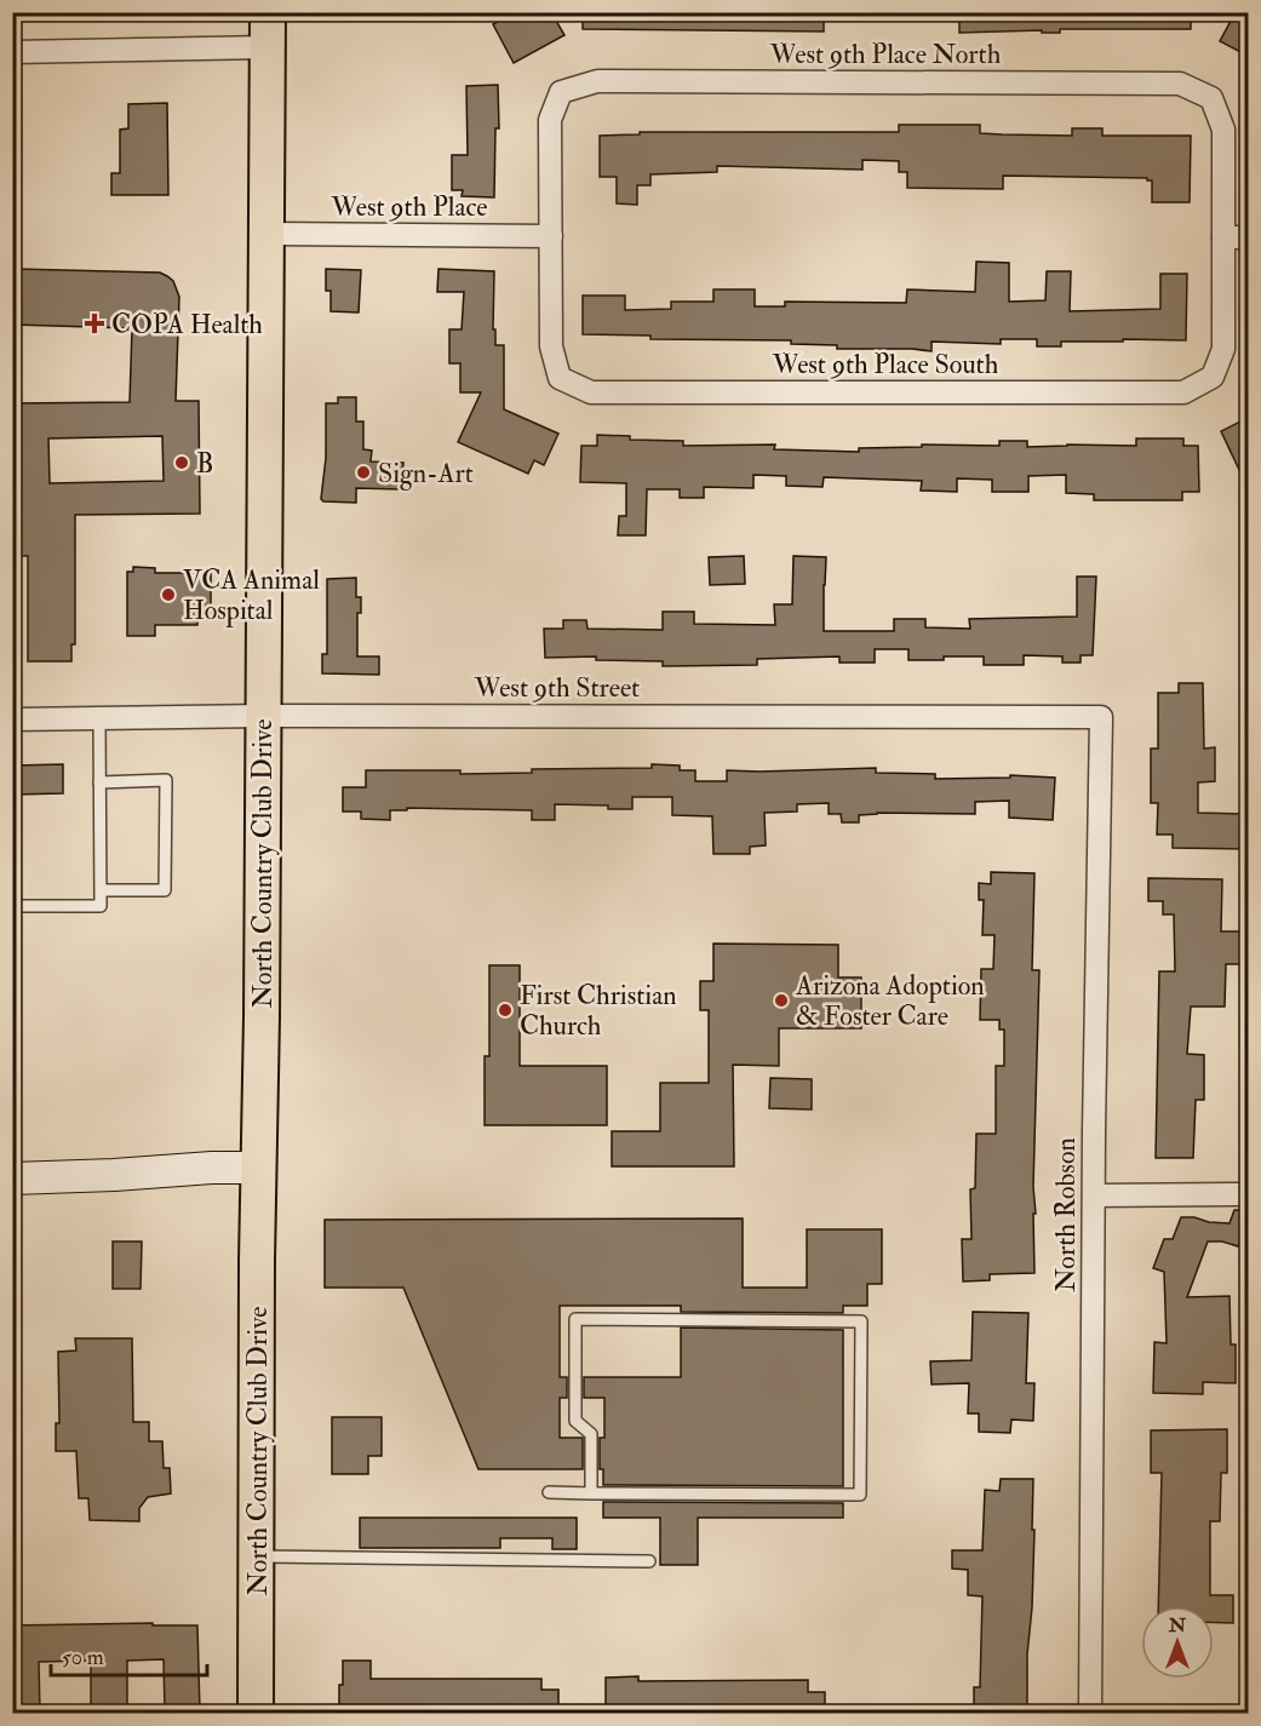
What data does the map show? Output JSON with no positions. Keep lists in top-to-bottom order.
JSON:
{
  "streets": {
    "main road": ["North Country Club Drive"],
    "street": [
      "West 9th Place North",
      "West 9th Place",
      "West 9th Place South",
      "West 9th Street",
      "North Robson"
    ]
  },
  "crossings": [
    ["West 9th Place North", "West 9th Place"],
    ["West 9th Place North", "West 9th Place South"],
    ["West 9th Place", "West 9th Place South"],
    ["West 9th Place", "North Country Club Drive"],
    ["West 9th Street", "North Country Club Drive"],
    ["West 9th Street", "North Robson"]
  ],
  "places": {
    "health": ["COPA Health"],
    "other": [
      "B",
      "Sign-Art",
      "VCA Animal Hospital",
      "Arizona Adoption & Foster Care",
      "First Christian Church"
    ]
  },
  "scale_bar": "50 m",
  "north": "top"
}
